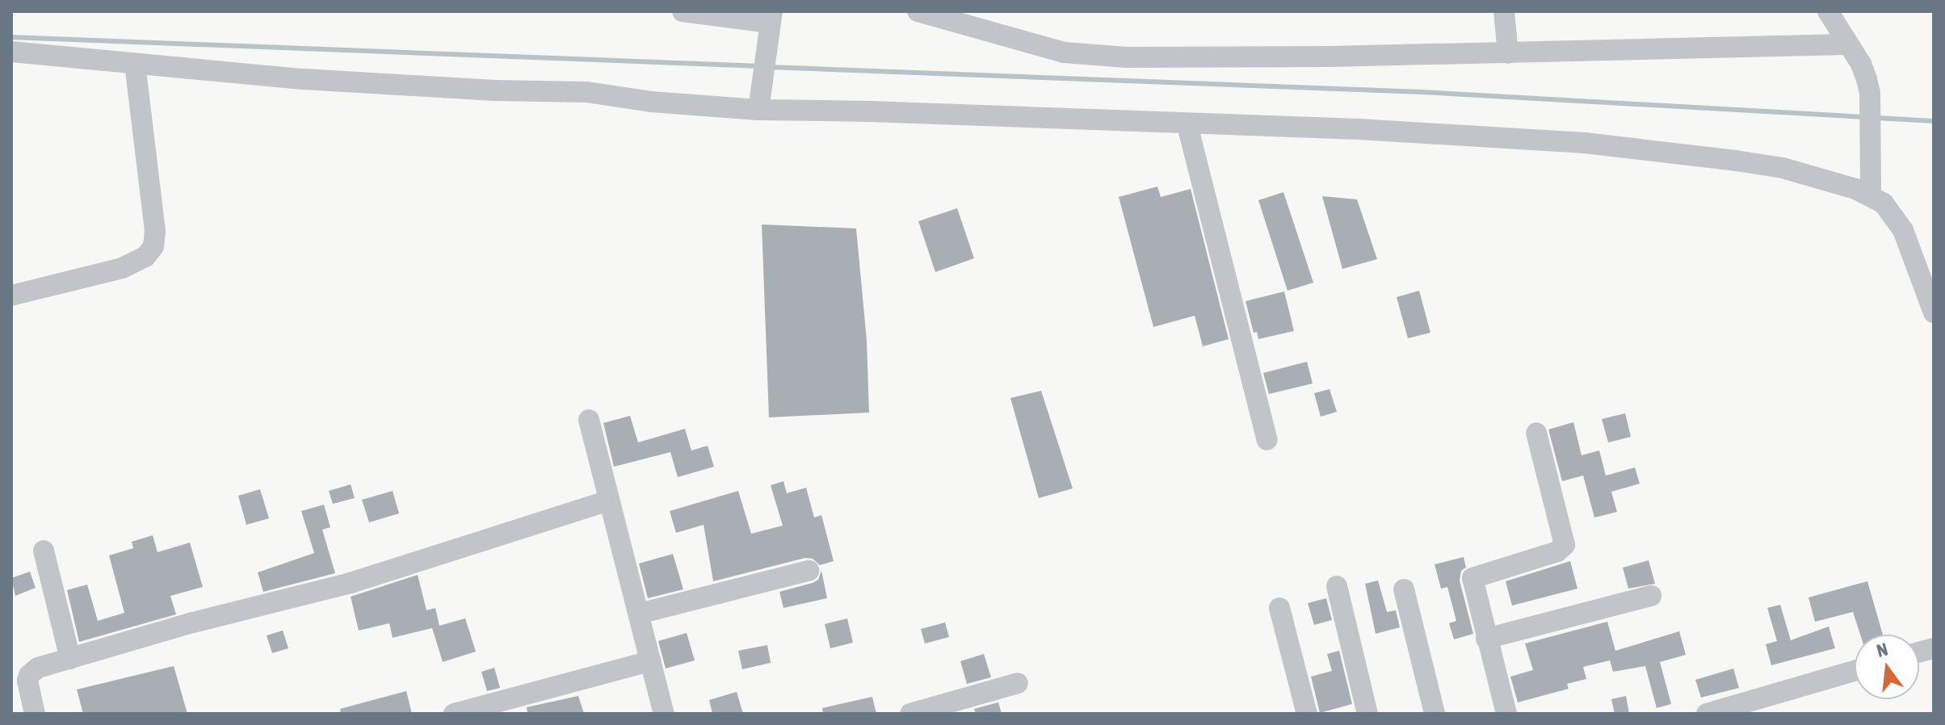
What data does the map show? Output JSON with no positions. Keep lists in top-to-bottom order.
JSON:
{
  "north": "top"
}
